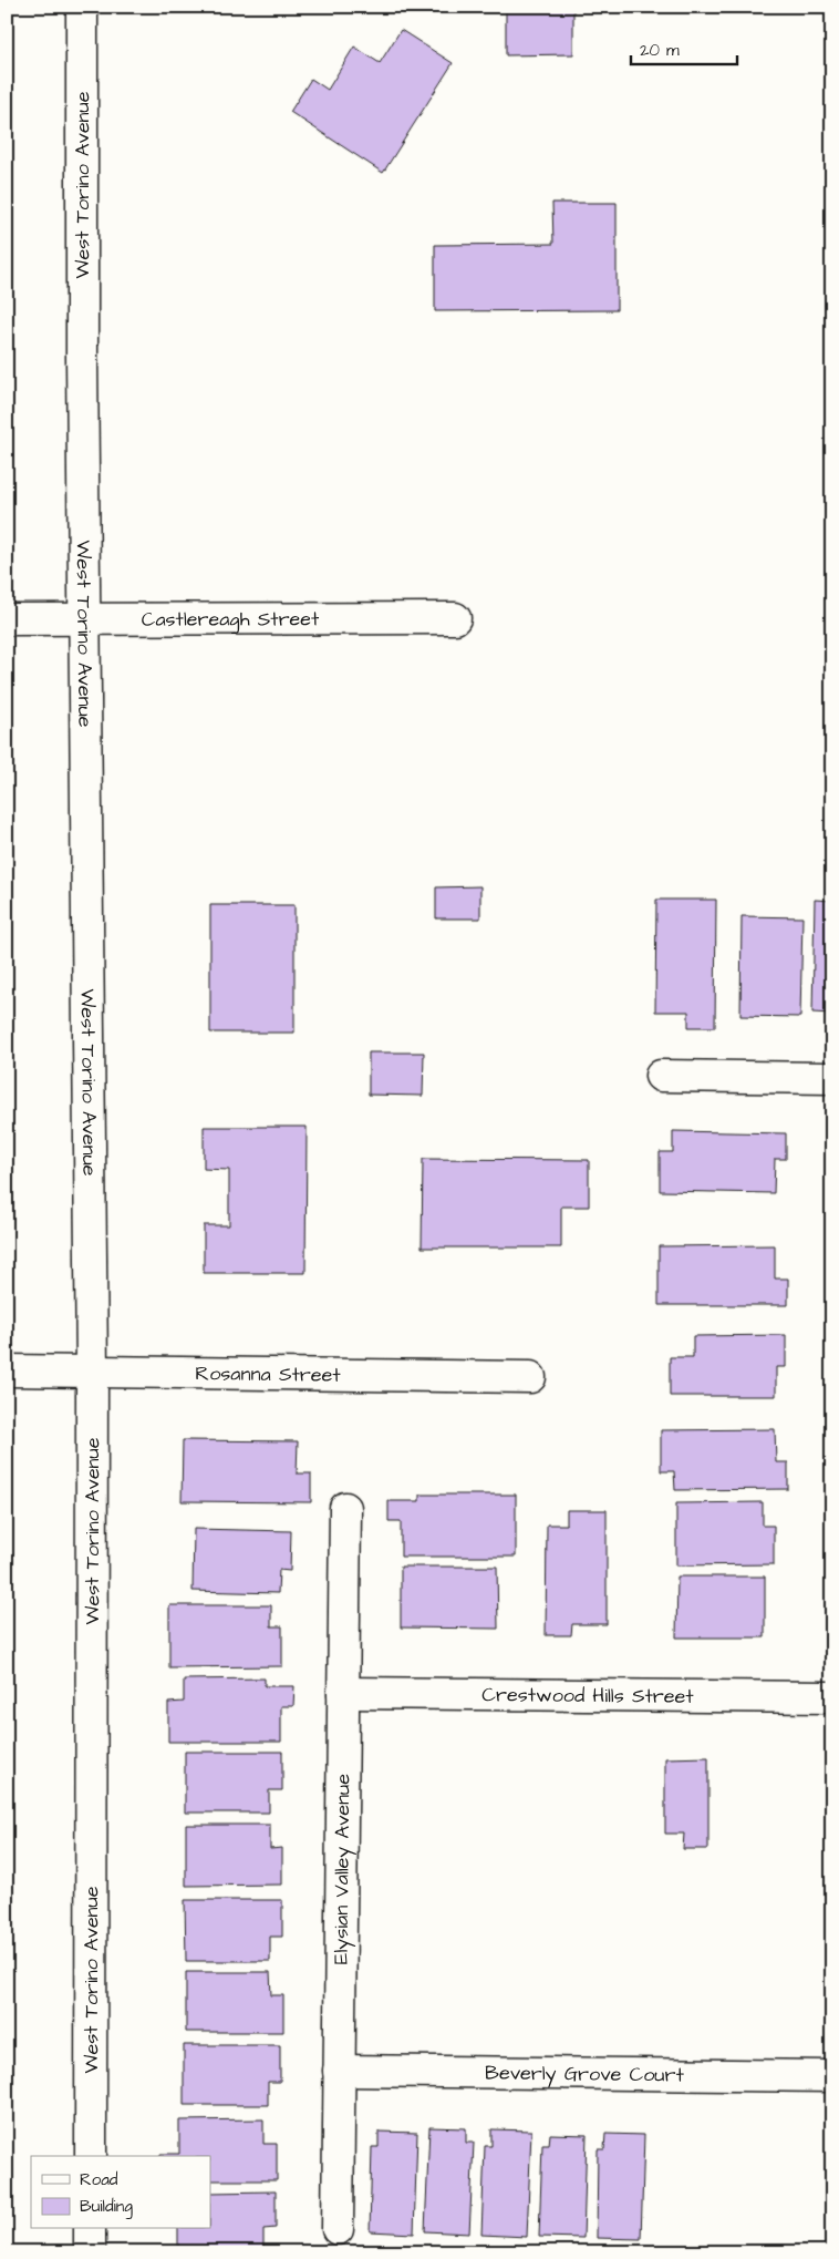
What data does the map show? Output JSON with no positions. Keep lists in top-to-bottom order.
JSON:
{
  "streets": {
    "street": [
      "West Torino Avenue",
      "Castlereagh Street",
      "Rosanna Street",
      "Crestwood Hills Street",
      "Elysian Valley Avenue",
      "Beverly Grove Court"
    ]
  },
  "crossings": [
    ["West Torino Avenue", "Castlereagh Street"],
    ["West Torino Avenue", "Rosanna Street"],
    ["Crestwood Hills Street", "Elysian Valley Avenue"],
    ["Elysian Valley Avenue", "Beverly Grove Court"]
  ],
  "legend": ["Road", "Building"],
  "scale_bar": "20 m"
}
